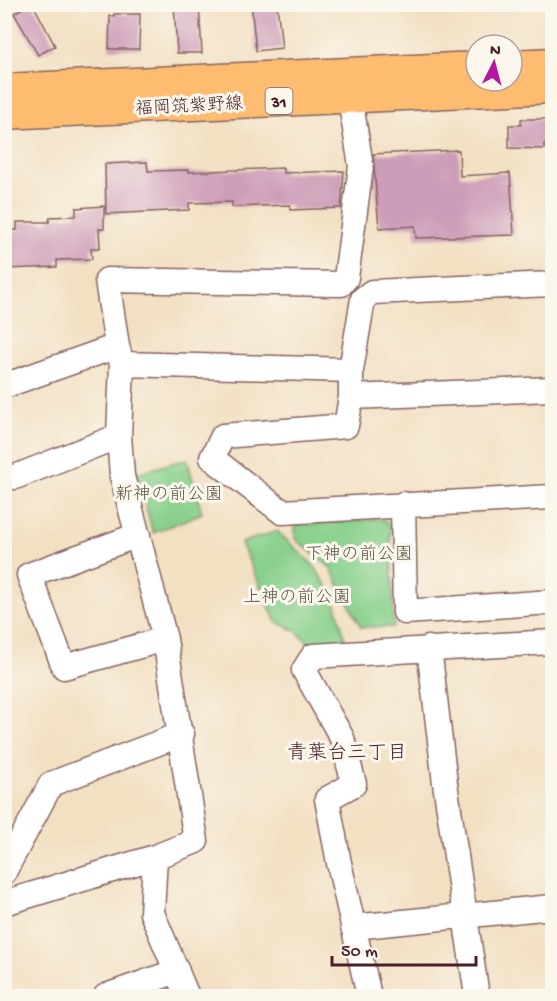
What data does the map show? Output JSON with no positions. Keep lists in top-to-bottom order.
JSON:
{
  "streets": {
    "main road": ["31", "福岡筑紫野線"]
  },
  "districts": ["青葉台三丁目"],
  "parks": ["新神の前公園", "下神の前公園", "上神の前公園"],
  "scale_bar": "50 m",
  "north": "top"
}
